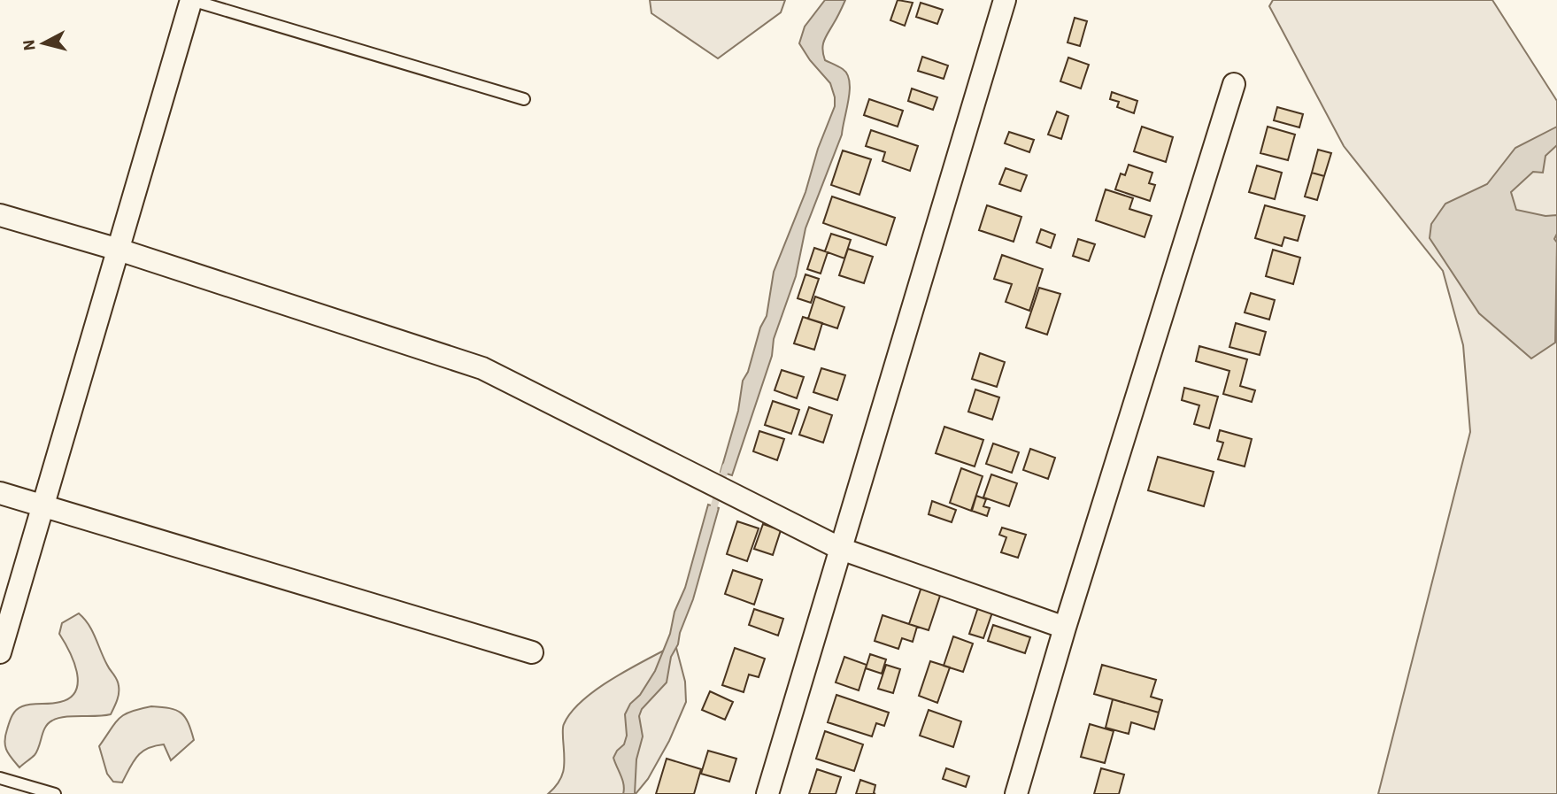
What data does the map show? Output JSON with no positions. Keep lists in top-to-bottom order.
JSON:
{
  "north": "left"
}
